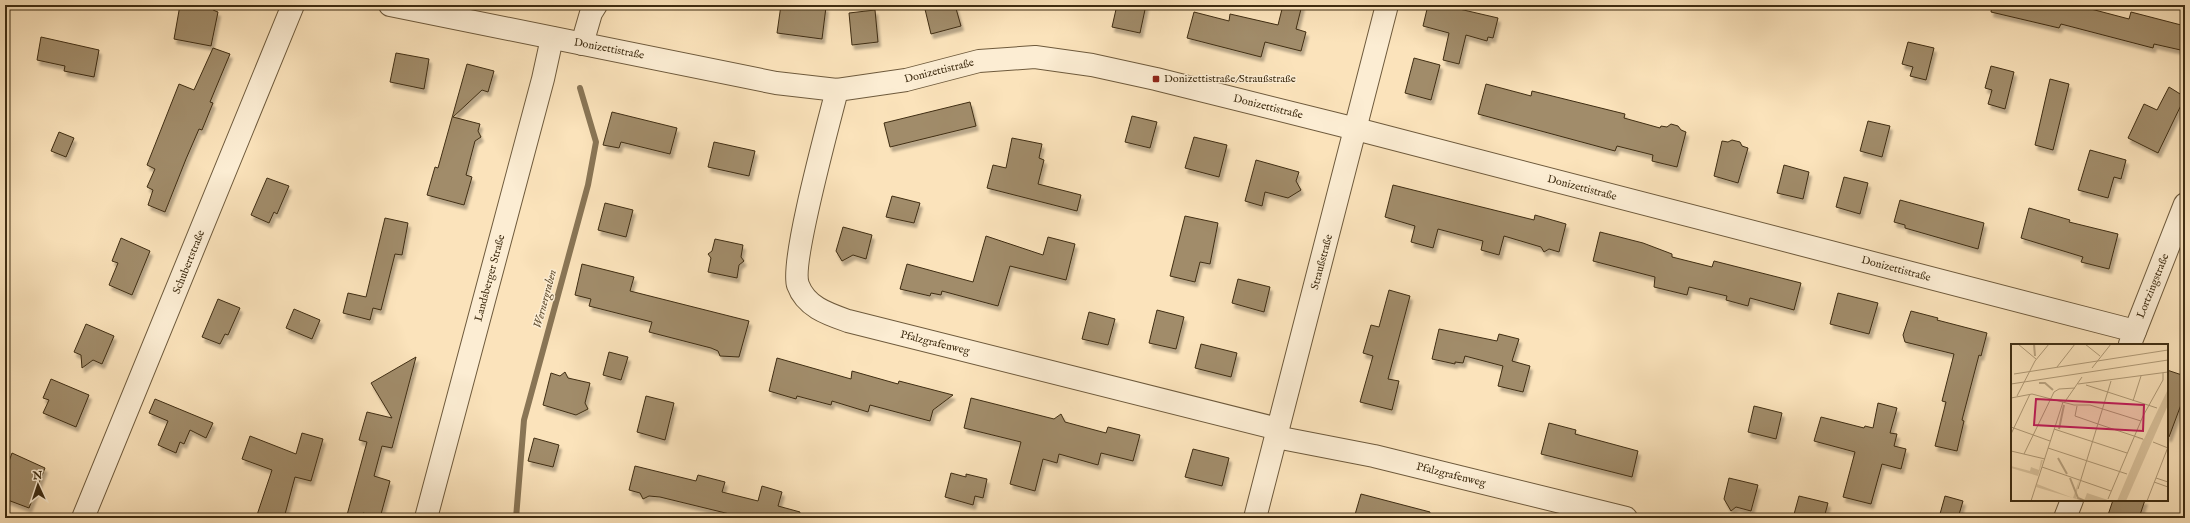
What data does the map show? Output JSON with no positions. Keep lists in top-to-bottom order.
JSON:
{
  "streets": {
    "street": [
      "Donizettistraße",
      "Schubertstraße",
      "Straußstraße",
      "Landsberger Straße",
      "Lortzingstraße",
      "Pfalzgrafenweg"
    ]
  },
  "crossings": [
    ["Donizettistraße", "Straußstraße"],
    ["Donizettistraße", "Landsberger Straße"],
    ["Donizettistraße", "Lortzingstraße"],
    ["Donizettistraße", "Pfalzgrafenweg"],
    ["Straußstraße", "Pfalzgrafenweg"]
  ],
  "water": ["Wernergraben"],
  "places": {
    "transit": ["Donizettistraße/Straußstraße"]
  },
  "north": "top"
}
